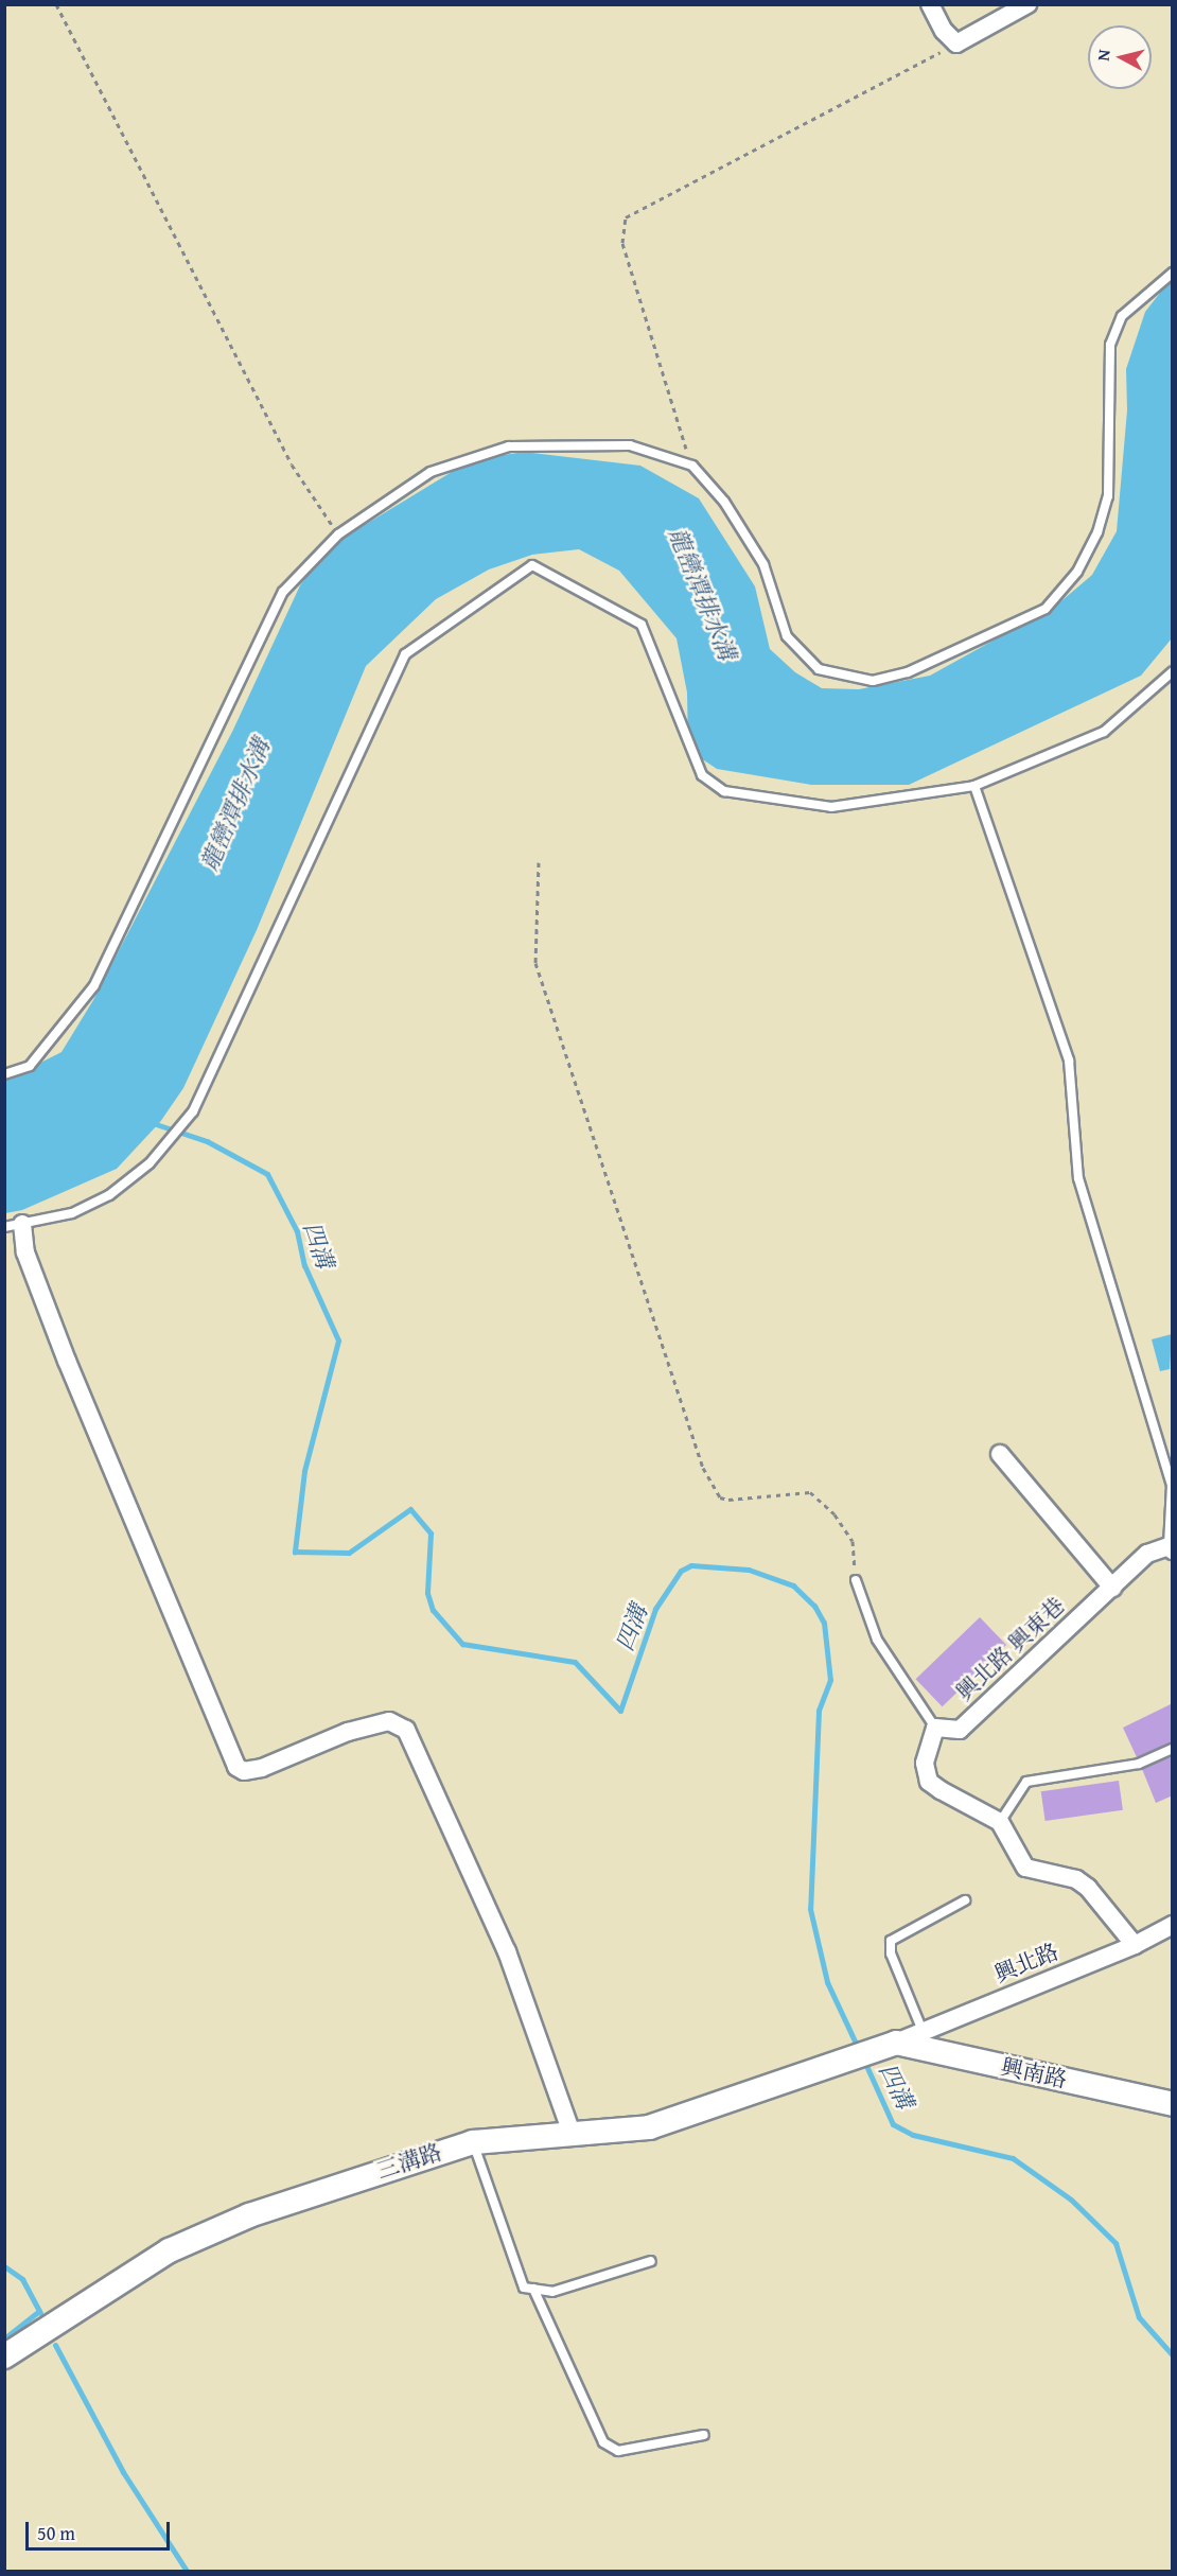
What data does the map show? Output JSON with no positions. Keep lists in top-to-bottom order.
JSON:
{
  "streets": {
    "street": [
      "興北路 興東巷",
      "興北路",
      "興南路",
      "三溝路"
    ]
  },
  "crossings": [
    ["興北路", "興南路"],
    ["興北路", "三溝路"],
    ["興南路", "三溝路"]
  ],
  "water": ["龍巒潭排水溝", "四溝"],
  "scale_bar": "50 m",
  "north": "left"
}
